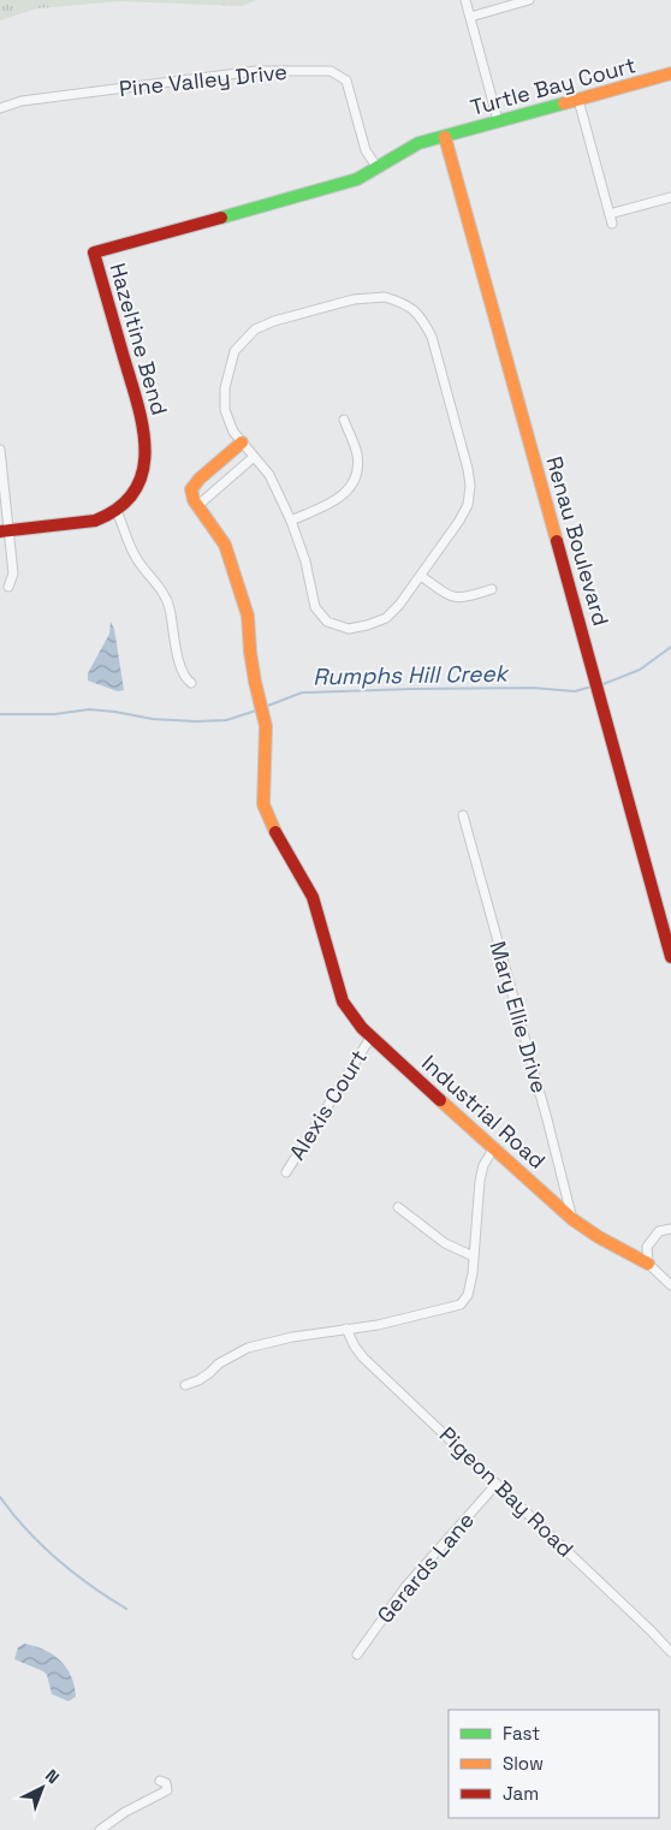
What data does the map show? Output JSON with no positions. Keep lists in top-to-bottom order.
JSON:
{
  "streets": {
    "street": [
      "Pine Valley Drive",
      "Turtle Bay Court",
      "Hazeltine Bend",
      "Renau Boulevard",
      "Mary Ellie Drive",
      "Alexis Court",
      "Industrial Road",
      "Pigeon Bay Road",
      "Gerards Lane"
    ]
  },
  "crossings": [
    ["Pine Valley Drive", "Hazeltine Bend"],
    ["Turtle Bay Court", "Hazeltine Bend"],
    ["Turtle Bay Court", "Renau Boulevard"],
    ["Hazeltine Bend", "Renau Boulevard"],
    ["Mary Ellie Drive", "Industrial Road"],
    ["Alexis Court", "Industrial Road"],
    ["Pigeon Bay Road", "Gerards Lane"]
  ],
  "water": ["Rumphs Hill Creek"],
  "legend": ["Fast", "Slow", "Jam"],
  "north": "top right"
}
